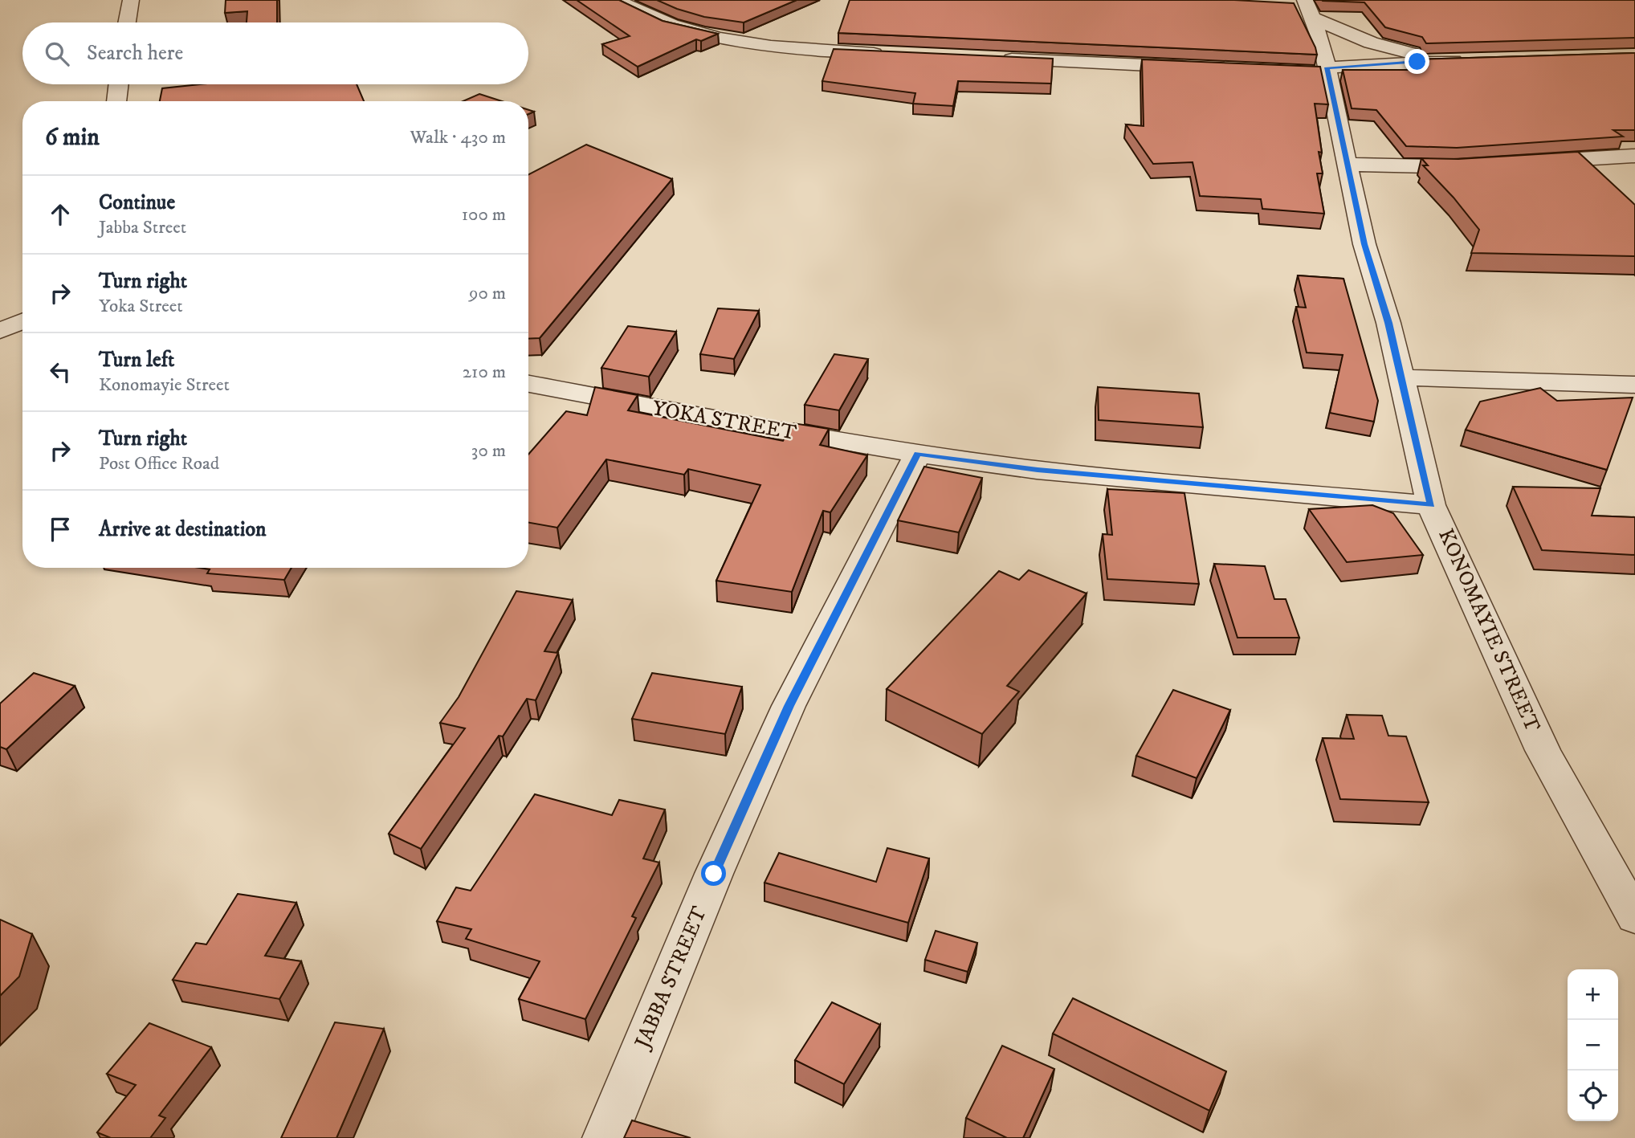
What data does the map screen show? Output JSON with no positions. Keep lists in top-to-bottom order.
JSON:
{
  "streets": {
    "street": ["YOKA STREET", "KONOMAYIE STREET", "JABBA STREET"]
  },
  "crossings": [
    ["YOKA STREET", "KONOMAYIE STREET"],
    ["YOKA STREET", "JABBA STREET"]
  ],
  "page": {
    "search": "Search here",
    "heading": ["6 min", "Walk · 430 m"],
    "list": [
      ["Continue", "Jabba Street", "100 m"],
      ["Turn right", "Yoka Street", "90 m"],
      ["Turn left", "Konomayie Street", "210 m"],
      ["Turn right", "Post Office Road", "30 m"],
      "Arrive at destination"
    ],
    "map_buttons": ["+", "−"]
  }
}
